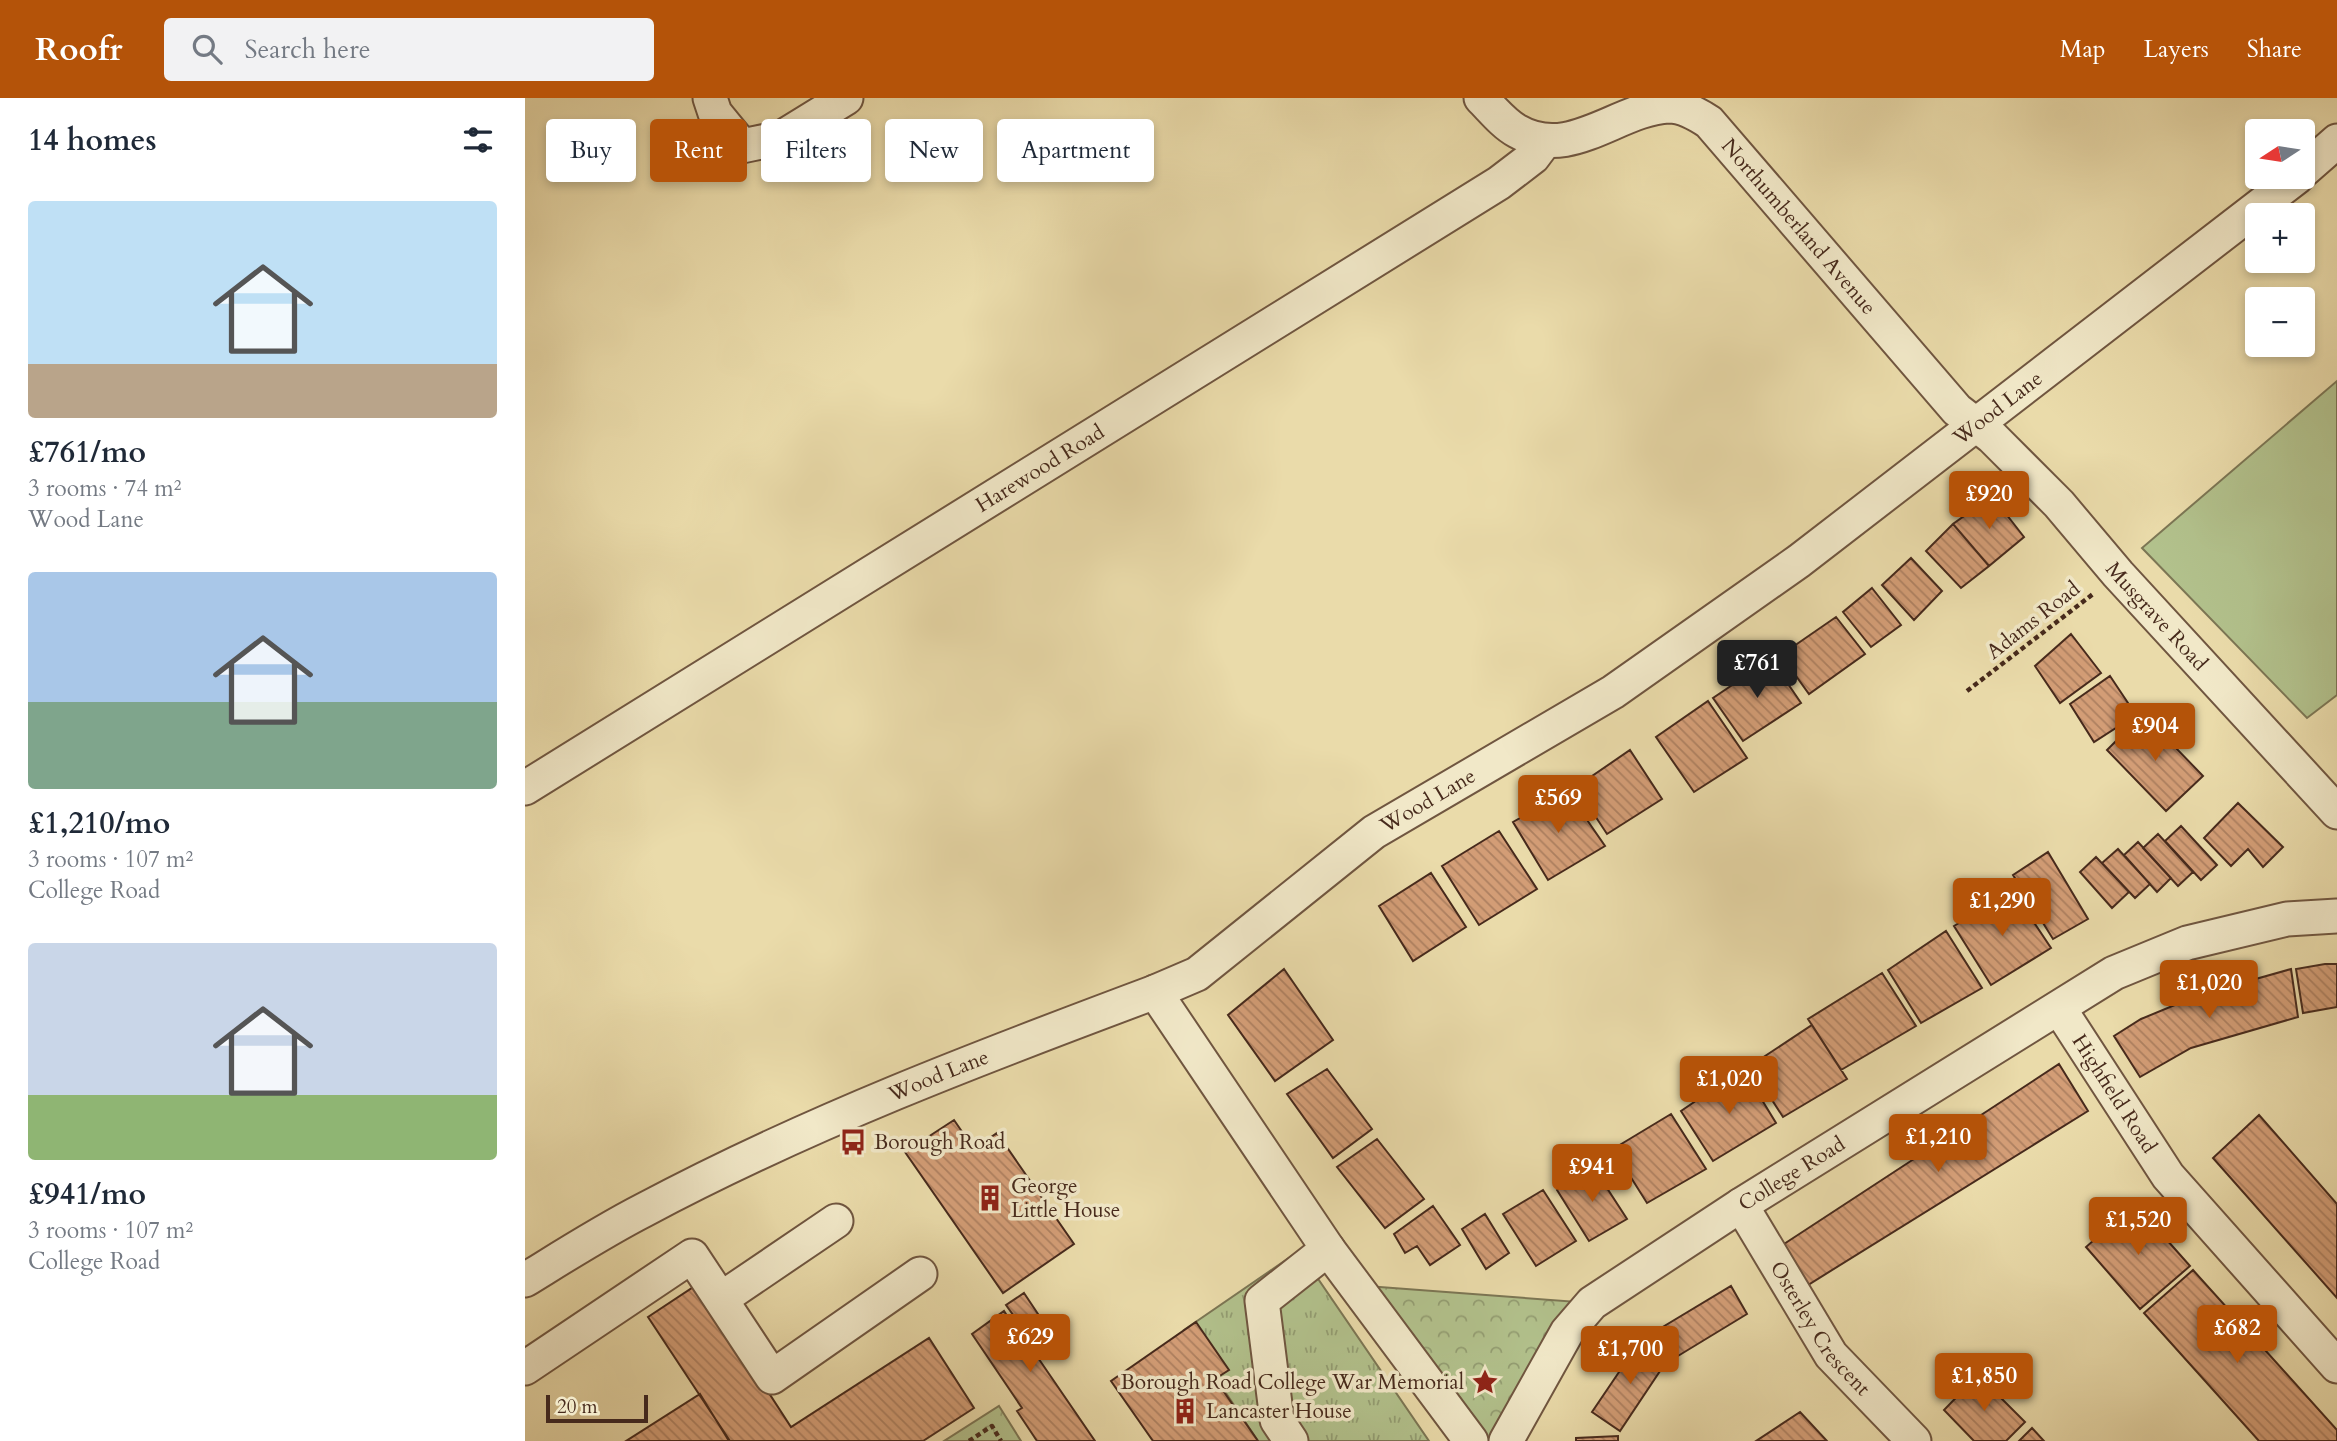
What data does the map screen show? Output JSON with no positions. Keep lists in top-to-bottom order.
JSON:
{
  "streets": {
    "street": [
      "Northumberland Avenue",
      "Wood Lane",
      "Harewood Road",
      "Musgrave Road",
      "Highfield Road",
      "College Road",
      "Osterley Crescent"
    ],
    "path": ["Adams Road"]
  },
  "crossings": [
    ["Northumberland Avenue", "Wood Lane"],
    ["Northumberland Avenue", "Harewood Road"],
    ["Northumberland Avenue", "Musgrave Road"],
    ["Wood Lane", "Musgrave Road"],
    ["Musgrave Road", "Adams Road"],
    ["Highfield Road", "College Road"],
    ["College Road", "Osterley Crescent"]
  ],
  "places": {
    "bus stop": ["Borough Road"],
    "building": ["George Little House", "Lancaster House"],
    "place": ["Borough Road College War Memorial"]
  },
  "scale_bar": "20 m",
  "north": "left",
  "page": {
    "header": "Roofr",
    "search": "Search here",
    "nav": ["Map", "Layers", "Share"],
    "heading": "14 homes",
    "map_buttons": ["+", "−"],
    "chip": [
      "Buy",
      "Rent",
      "Filters",
      "New",
      "Apartment"
    ],
    "list": [
      {
        "name": "£761/mo",
        "note": "3 rooms · 74 m² · Wood Lane"
      },
      {
        "name": "£1,210/mo",
        "note": "3 rooms · 107 m² · College Road"
      },
      {
        "name": "£941/mo",
        "note": "3 rooms · 107 m² · College Road"
      }
    ],
    "price": [
      "£920",
      "£761",
      "£904",
      "£569",
      "£1,290",
      "£1,020",
      "£1,020",
      "£1,210",
      "£941",
      "£1,520",
      "£682",
      "£629",
      "£1,700",
      "£1,850"
    ],
    "scale": "20 m"
  }
}
